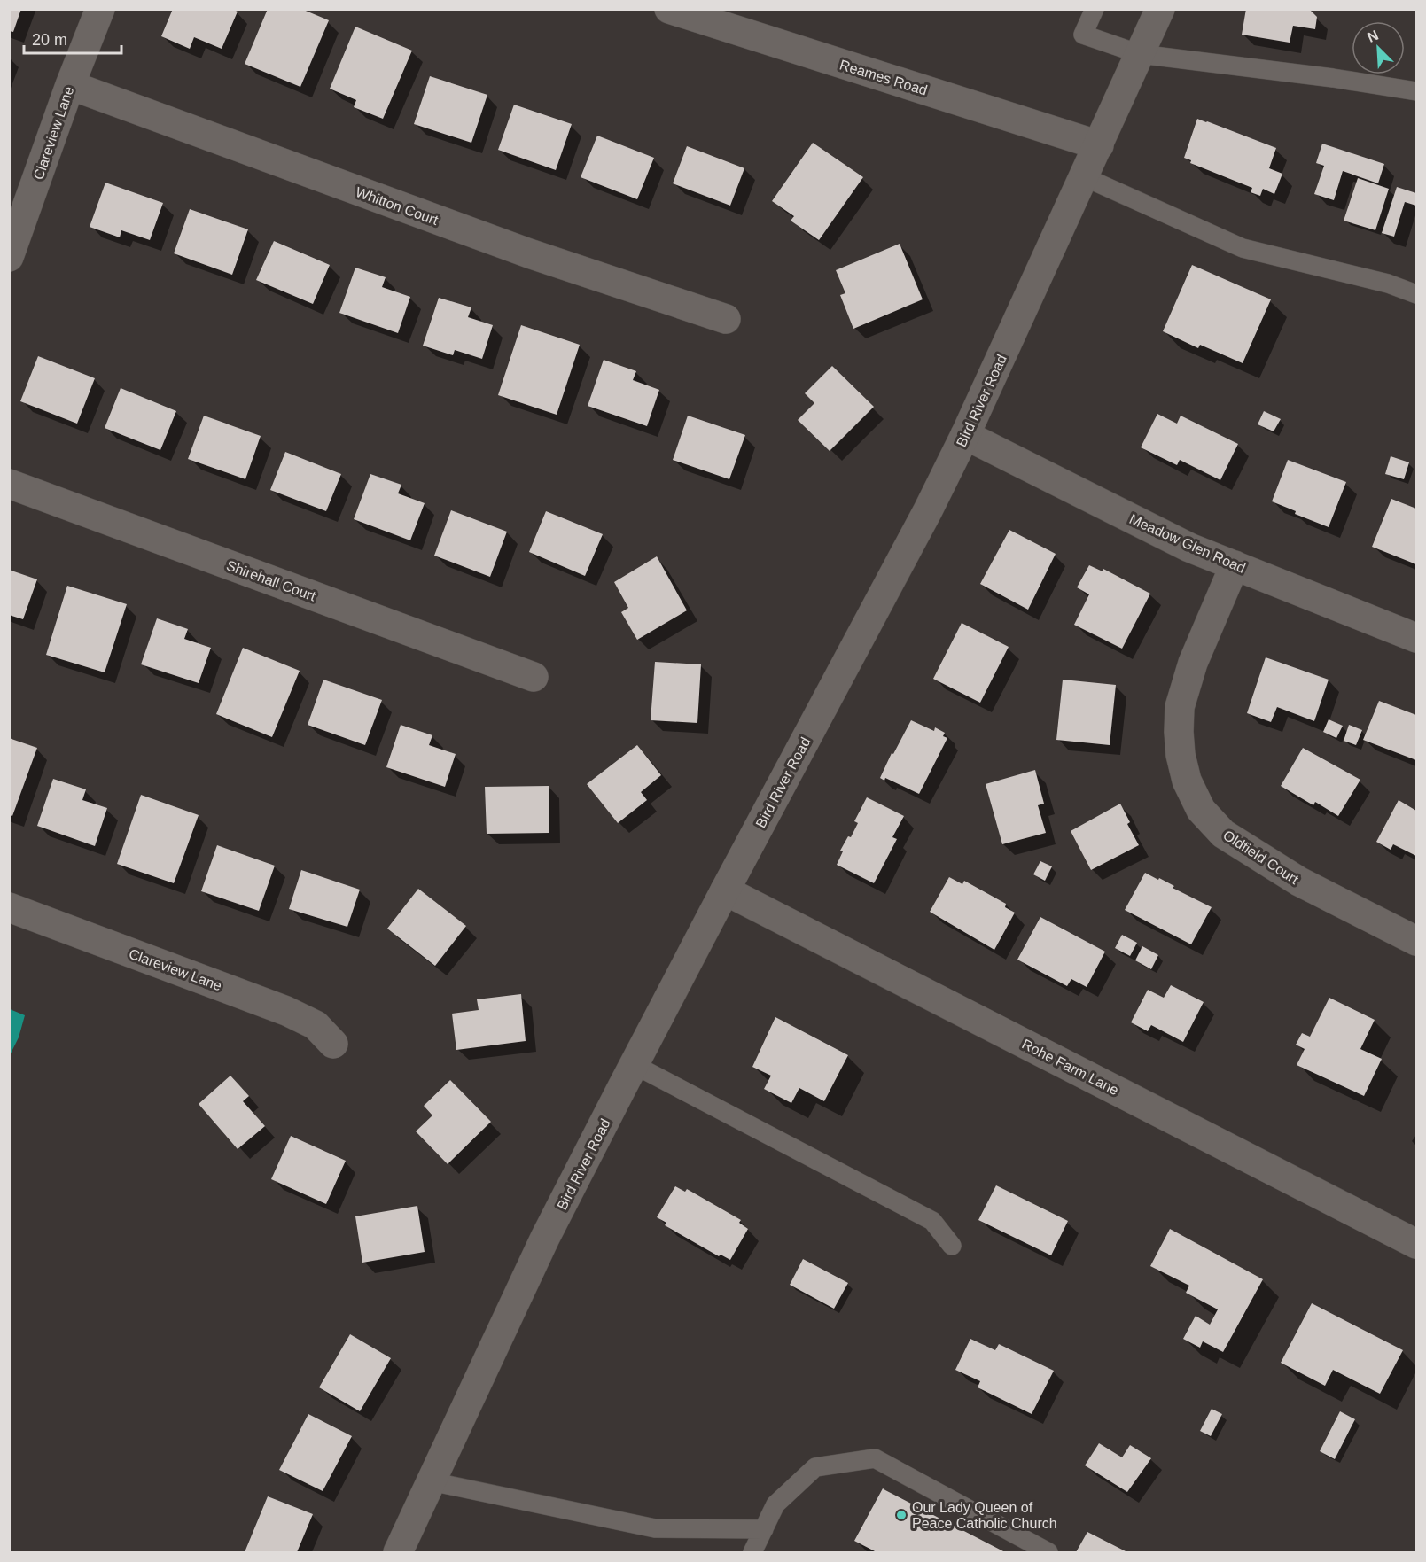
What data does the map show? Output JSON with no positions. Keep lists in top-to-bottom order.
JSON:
{
  "streets": {
    "street": [
      "Reames Road",
      "Clareview Lane",
      "Whitton Court",
      "Bird River Road",
      "Meadow Glen Road",
      "Shirehall Court",
      "Oldfield Court",
      "Rohe Farm Lane"
    ]
  },
  "crossings": [
    ["Reames Road", "Bird River Road"],
    ["Clareview Lane", "Whitton Court"],
    ["Bird River Road", "Meadow Glen Road"],
    ["Bird River Road", "Rohe Farm Lane"],
    ["Meadow Glen Road", "Oldfield Court"]
  ],
  "places": ["Our Lady Queen of Peace Catholic Church"],
  "scale_bar": "20 m",
  "north": "top left"
}
